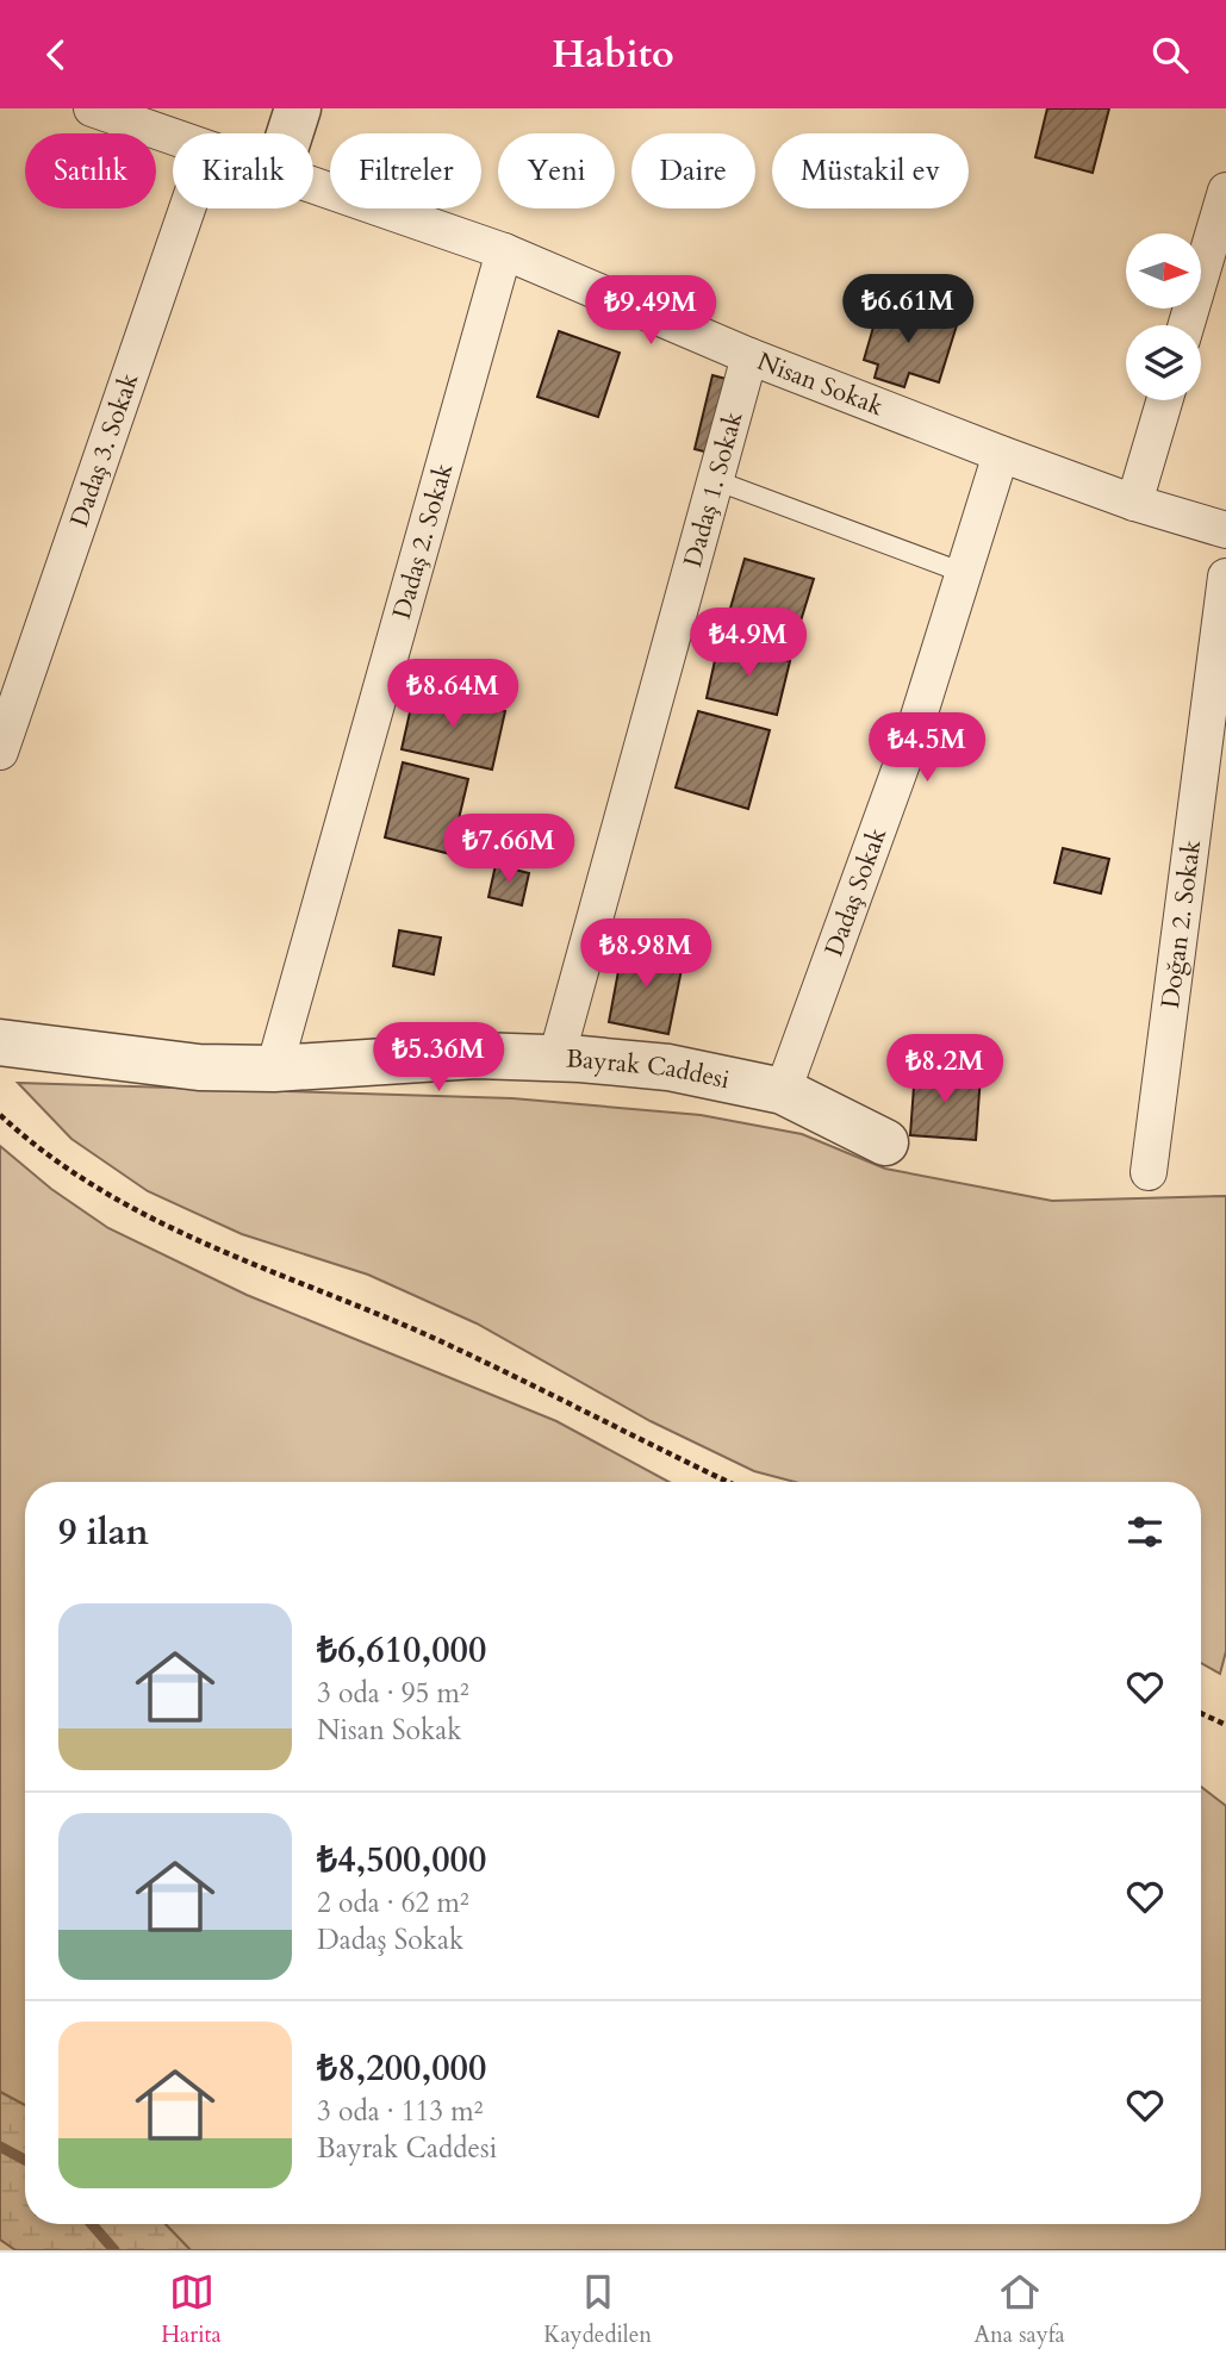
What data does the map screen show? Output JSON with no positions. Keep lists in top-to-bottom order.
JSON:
{
  "streets": {
    "street": [
      "Nisan Sokak",
      "Dadaş 3. Sokak",
      "Dadaş 1. Sokak",
      "Dadaş 2. Sokak",
      "Dadaş Sokak",
      "Doğan 2. Sokak",
      "Bayrak Caddesi"
    ]
  },
  "crossings": [
    ["Nisan Sokak", "Dadaş 1. Sokak"],
    ["Nisan Sokak", "Dadaş 2. Sokak"],
    ["Nisan Sokak", "Dadaş Sokak"],
    ["Dadaş 1. Sokak", "Bayrak Caddesi"],
    ["Dadaş 2. Sokak", "Bayrak Caddesi"],
    ["Dadaş Sokak", "Bayrak Caddesi"]
  ],
  "north": "right",
  "page": {
    "header": "Habito",
    "chip": [
      "Satılık",
      "Kiralık",
      "Filtreler",
      "Yeni",
      "Daire",
      "Müstakil ev"
    ],
    "price": [
      "₺6.61M",
      "₺9.49M",
      "₺4.9M",
      "₺8.64M",
      "₺4.5M",
      "₺7.66M",
      "₺8.98M",
      "₺5.36M",
      "₺8.2M"
    ],
    "heading": "9 ilan",
    "list": [
      {
        "name": "₺6,610,000",
        "note": "3 oda · 95 m² · Nisan Sokak"
      },
      {
        "name": "₺4,500,000",
        "note": "2 oda · 62 m² · Dadaş Sokak"
      },
      {
        "name": "₺8,200,000",
        "note": "3 oda · 113 m² · Bayrak Caddesi"
      }
    ],
    "tabs": ["Harita", "Kaydedilen", "Ana sayfa"]
  }
}
